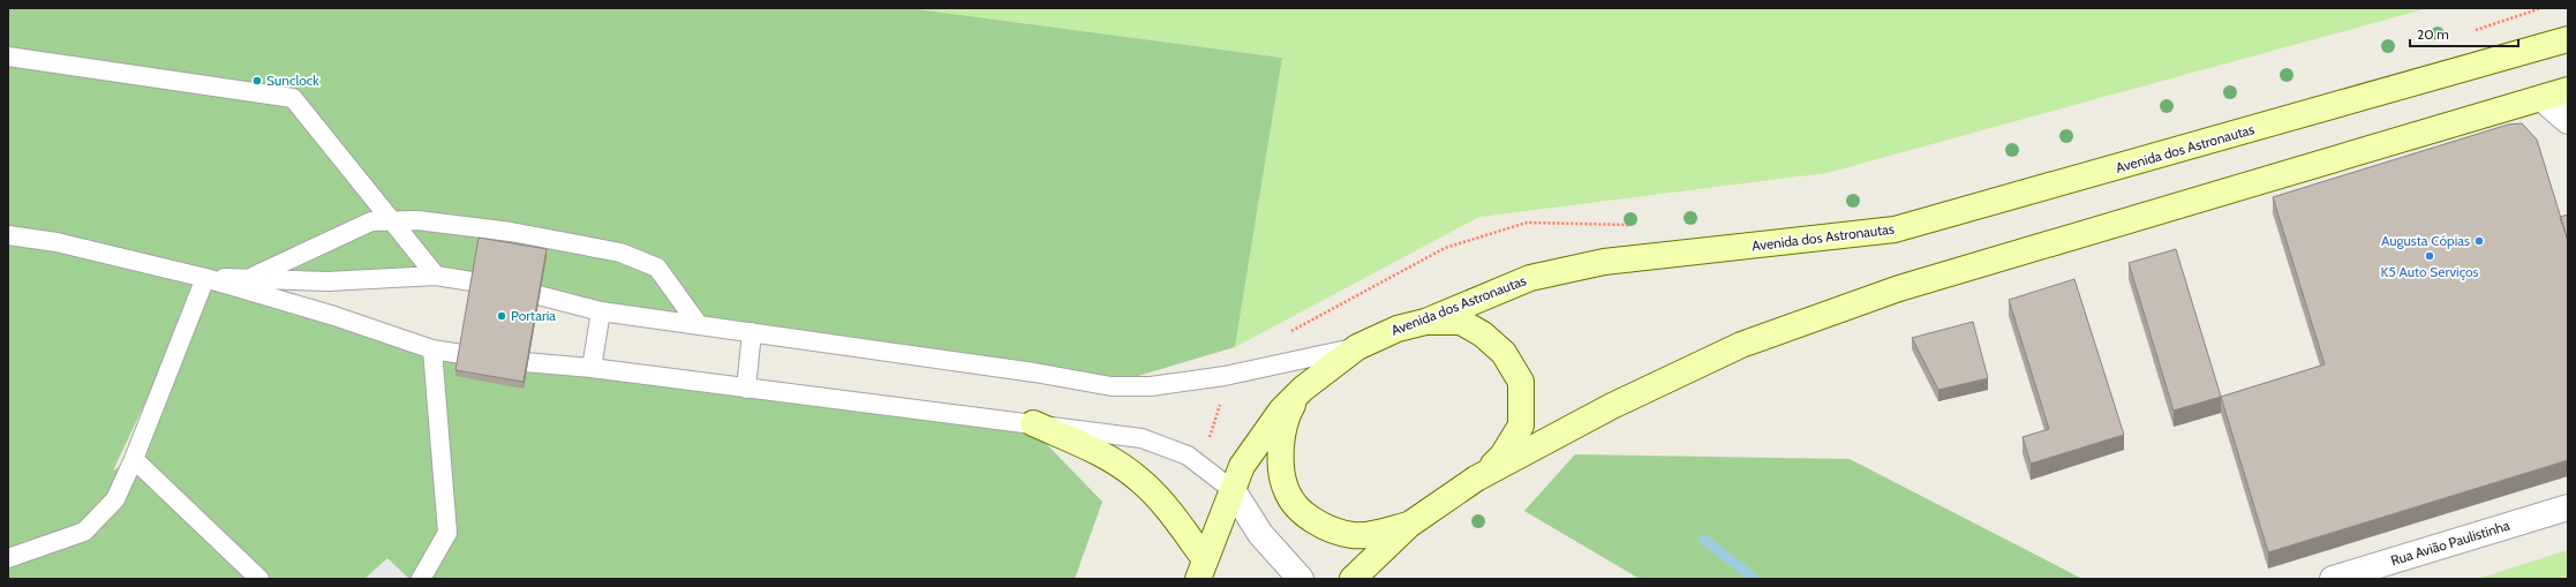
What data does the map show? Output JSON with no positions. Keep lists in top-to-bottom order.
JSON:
{
  "streets": {
    "main road": ["Avenida dos Astronautas"],
    "street": ["Rua Avião Paulistinha"]
  },
  "places": [
    "Sunclock",
    "Augusta Cópias",
    "K5 Auto Serviços",
    "Portaria"
  ],
  "scale_bar": "20 m"
}
